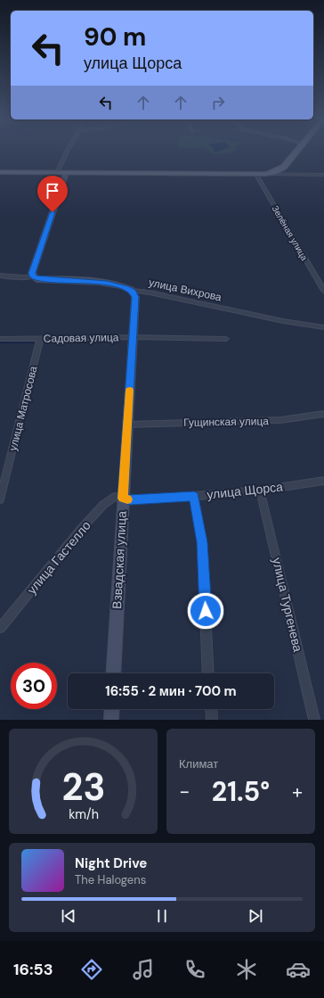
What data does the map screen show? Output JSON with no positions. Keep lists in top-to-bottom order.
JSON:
{
  "streets": {
    "street": [
      "Зелёная улица",
      "улица Вихрова",
      "Садовая улица",
      "улица Матросова",
      "Гущинская улица",
      "улица Щорса",
      "улица Гастелло",
      "Взвадская улица",
      "улица Тургенева"
    ]
  },
  "crossings": [
    ["улица Вихрова", "Взвадская улица"],
    ["Садовая улица", "улица Матросова"],
    ["Садовая улица", "Взвадская улица"],
    ["Гущинская улица", "Взвадская улица"],
    ["улица Щорса", "улица Гастелло"],
    ["улица Щорса", "Взвадская улица"],
    ["улица Щорса", "улица Тургенева"],
    ["улица Гастелло", "Взвадская улица"]
  ],
  "page": {
    "turn": ["90 m", "улица Щорса"],
    "limit": "30",
    "trip": "16:55 · 2 мин · 700 m",
    "tile": "Климат",
    "heat": ["−", "21.5°", "+"],
    "song": ["Night Drive", "The Halogens"],
    "tabs": "16:53",
    "gauge": ["23", "km/h"]
  }
}
